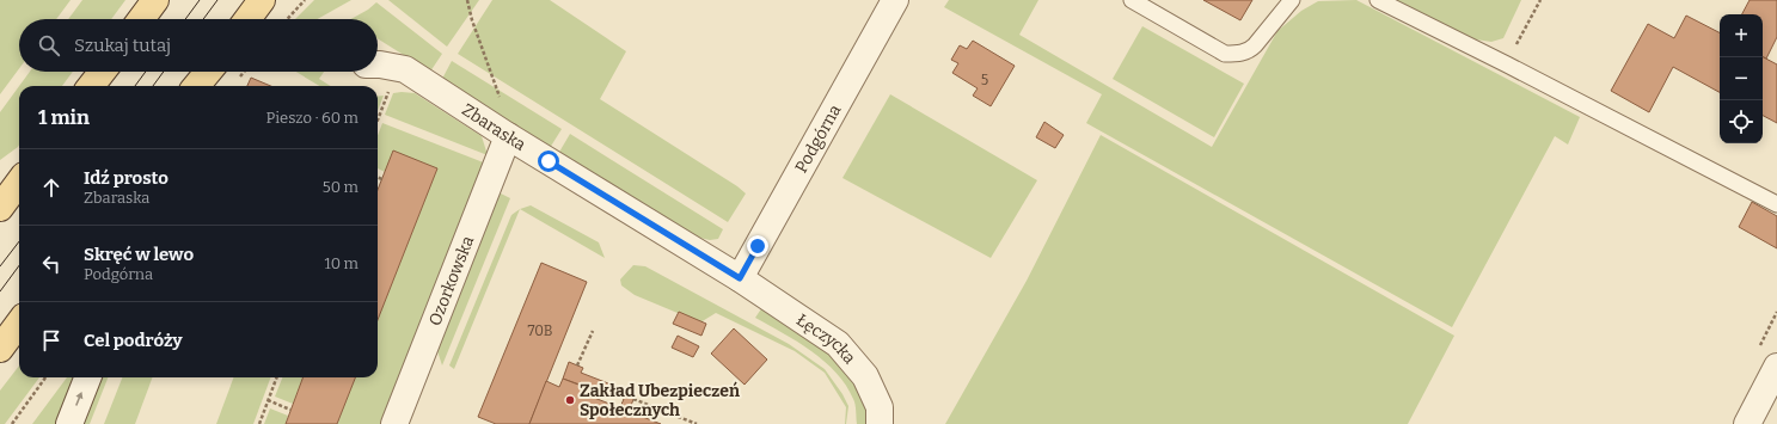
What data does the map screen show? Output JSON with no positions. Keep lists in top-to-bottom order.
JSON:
{
  "streets": {
    "street": [
      "Zbaraska",
      "Podgórna",
      "Ozorkowska",
      "Łęczycka"
    ]
  },
  "crossings": [
    ["Zbaraska", "Podgórna"],
    ["Zbaraska", "Ozorkowska"],
    ["Zbaraska", "Łęczycka"],
    ["Podgórna", "Łęczycka"]
  ],
  "places": ["Zakład Ubezpieczeń Społecznych"],
  "house_numbers": ["5", "70B"],
  "page": {
    "map_buttons": ["+", "−"],
    "search": "Szukaj tutaj",
    "heading": ["1 min", "Pieszo · 60 m"],
    "list": [
      ["Idź prosto", "Zbaraska", "50 m"],
      ["Skręć w lewo", "Podgórna", "10 m"],
      "Cel podróży"
    ]
  }
}
